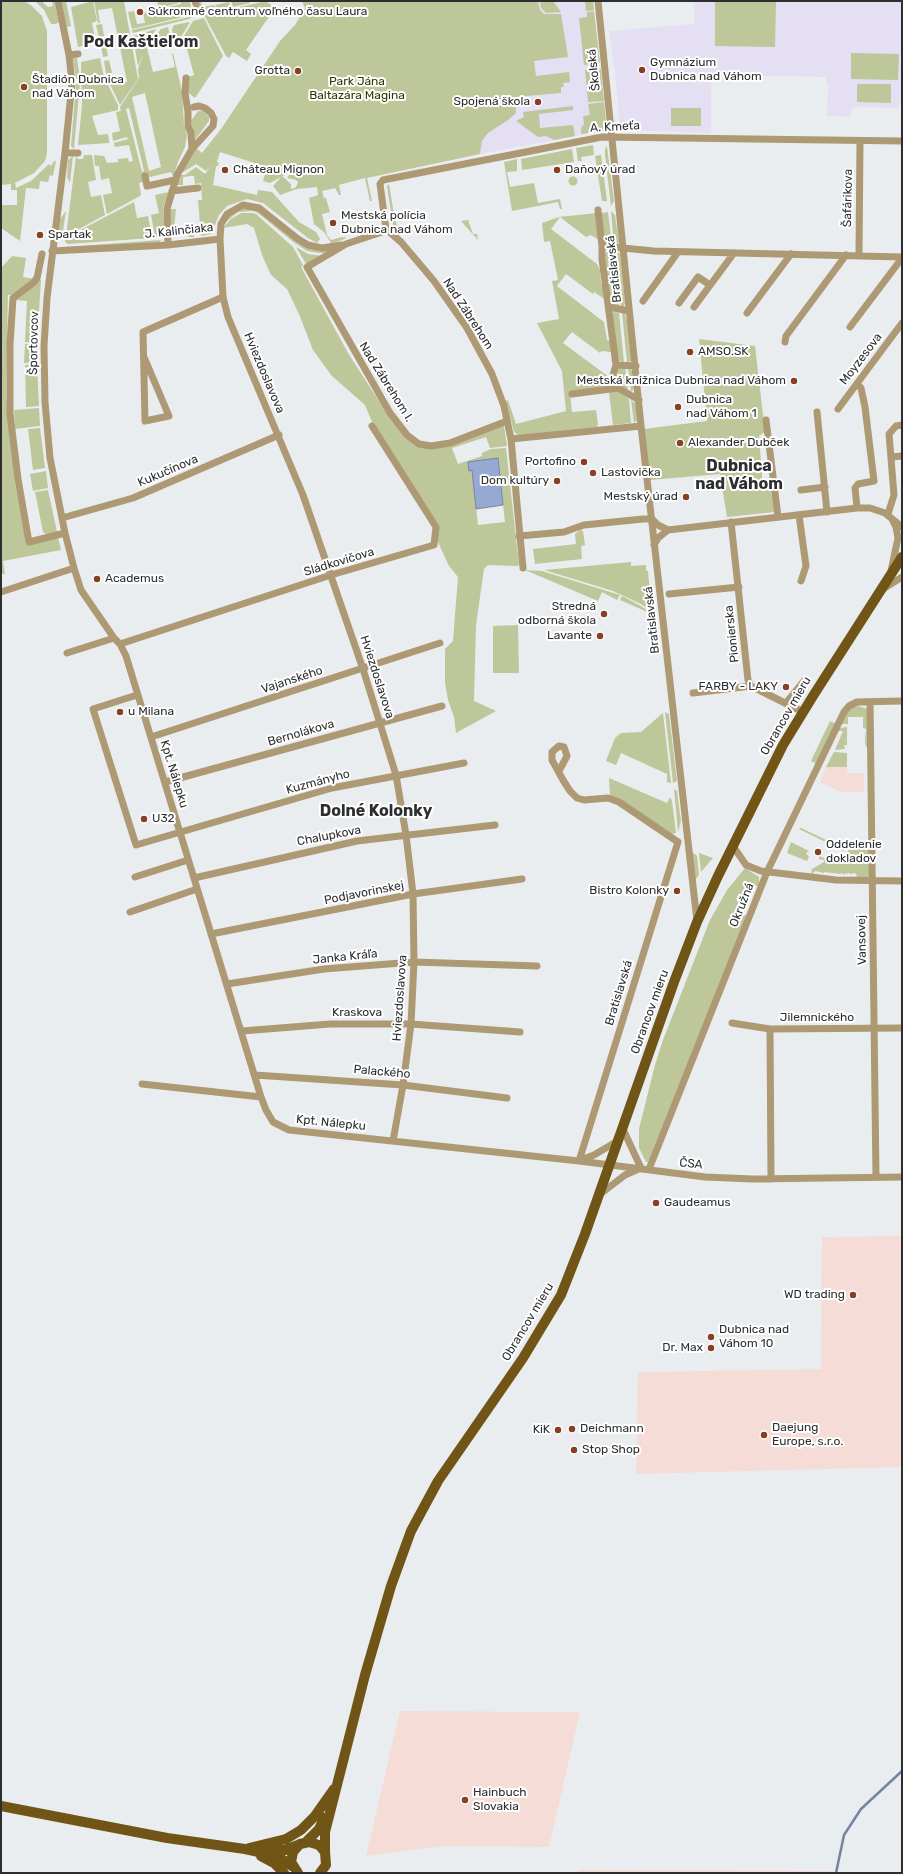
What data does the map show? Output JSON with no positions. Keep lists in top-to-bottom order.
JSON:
{
  "streets": {
    "main road": ["Obrancov mieru"],
    "street": [
      "Školská",
      "A. Kmeťa",
      "Šafárikova",
      "J. Kalinčiaka",
      "Bratislavská",
      "Nad Zábrehom",
      "Športovcov",
      "Moyzesova",
      "Hviezdoslavova",
      "Nad Zábrehom I.",
      "Kukučínova",
      "Sládkovičova",
      "Pionierska",
      "Vajanského",
      "Bernolákova",
      "Kpt. Nálepku",
      "Kuzmányho",
      "Chalupkova",
      "Podjavorinskej",
      "Okružná",
      "Vansovej",
      "Janka Kráľa",
      "Kraskova",
      "Jilemnického",
      "Palackého",
      "ČSA"
    ]
  },
  "crossings": [
    ["Školská", "A. Kmeťa"],
    ["Školská", "Bratislavská"],
    ["A. Kmeťa", "Šafárikova"],
    ["A. Kmeťa", "Bratislavská"],
    ["A. Kmeťa", "Nad Zábrehom"],
    ["J. Kalinčiaka", "Športovcov"],
    ["J. Kalinčiaka", "Hviezdoslavova"],
    ["J. Kalinčiaka", "Nad Zábrehom I."],
    ["Bratislavská", "Pionierska"],
    ["Bratislavská", "Obrancov mieru"],
    ["Bratislavská", "Kpt. Nálepku"],
    ["Nad Zábrehom", "Nad Zábrehom I."],
    ["Športovcov", "Kukučínova"],
    ["Športovcov", "Sládkovičova"],
    ["Športovcov", "Kpt. Nálepku"],
    ["Športovcov", "Kuzmányho"],
    ["Hviezdoslavova", "Kukučínova"],
    ["Hviezdoslavova", "Sládkovičova"],
    ["Hviezdoslavova", "Vajanského"],
    ["Hviezdoslavova", "Bernolákova"],
    ["Hviezdoslavova", "Kpt. Nálepku"],
    ["Hviezdoslavova", "Kuzmányho"],
    ["Hviezdoslavova", "Chalupkova"],
    ["Hviezdoslavova", "Podjavorinskej"],
    ["Hviezdoslavova", "Janka Kráľa"],
    ["Hviezdoslavova", "Kraskova"],
    ["Hviezdoslavova", "Palackého"],
    ["Vajanského", "Kpt. Nálepku"],
    ["Obrancov mieru", "Kpt. Nálepku"],
    ["Obrancov mieru", "ČSA"],
    ["Bernolákova", "Kpt. Nálepku"],
    ["Kpt. Nálepku", "Kuzmányho"],
    ["Kpt. Nálepku", "Chalupkova"],
    ["Kpt. Nálepku", "Podjavorinskej"],
    ["Kpt. Nálepku", "Janka Kráľa"],
    ["Kpt. Nálepku", "Kraskova"],
    ["Kpt. Nálepku", "Palackého"],
    ["Kpt. Nálepku", "ČSA"],
    ["Okružná", "Vansovej"],
    ["Okružná", "ČSA"],
    ["Vansovej", "Jilemnického"],
    ["Vansovej", "ČSA"]
  ],
  "districts": ["Pod Kaštieľom", "Dubnica nad Váhom", "Dolné Kolonky"],
  "parks": ["Park Jána Baltazára Magina"],
  "places": [
    "Súkromné centrum voľného času Laura",
    "Gymnázium Dubnica nad Váhom",
    "Grotta",
    "Štadión Dubnica nad Váhom",
    "Spojená škola",
    "Château Mignon",
    "Daňový úrad",
    "Mestská polícia Dubnica nad Váhom",
    "Spartak",
    "AMSO.SK",
    "Mestská knižnica Dubnica nad Váhom",
    "Dubnica nad Váhom 1",
    "Alexander Dubček",
    "Portofino",
    "Lastovička",
    "Dom kultúry",
    "Mestský úrad",
    "Academus",
    "Stredná odborná škola",
    "Lavante",
    "FARBY - LAKY",
    "u Milana",
    "U32",
    "Oddelenie dokladov",
    "Bistro Kolonky",
    "Gaudeamus",
    "WD trading",
    "Dubnica nad Váhom 10",
    "Dr. Max",
    "Deichmann",
    "KiK",
    "Daejung Europe, s.r.o.",
    "Stop Shop",
    "Hainbuch Slovakia"
  ]
}
